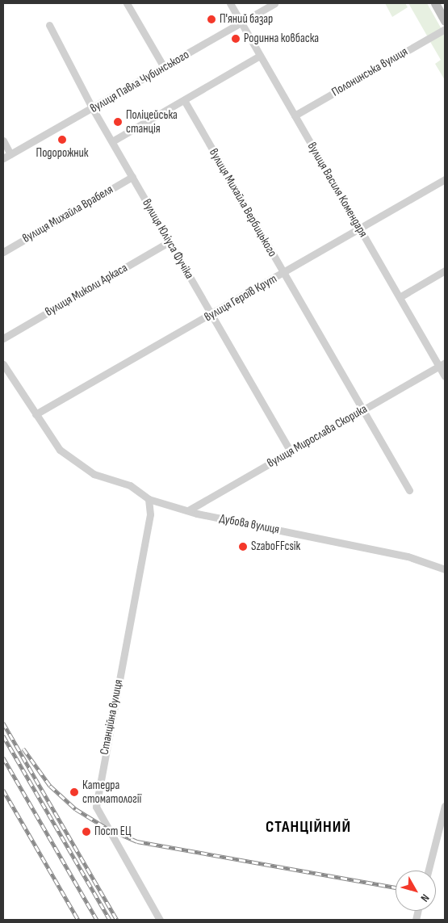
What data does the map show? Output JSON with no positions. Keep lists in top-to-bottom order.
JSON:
{
  "streets": {
    "street": [
      "Полонинська вулиця",
      "вулиця Павла Чубинського",
      "вулиця Василя Комендаря",
      "вулиця Михайла Вербицького",
      "вулиця Михайла Врабеля",
      "вулиця Юліуса Фучіка",
      "вулиця Миколи Аркаса",
      "вулиця Героїв Крут",
      "вулиця Мирослава Скорика",
      "Дубова вулиця",
      "Станційна вулиця"
    ]
  },
  "crossings": [
    ["Полонинська вулиця", "вулиця Василя Комендаря"],
    ["вулиця Павла Чубинського", "вулиця Василя Комендаря"],
    ["вулиця Павла Чубинського", "вулиця Юліуса Фучіка"],
    ["вулиця Василя Комендаря", "вулиця Героїв Крут"],
    ["вулиця Василя Комендаря", "вулиця Мирослава Скорика"],
    ["вулиця Михайла Вербицького", "вулиця Героїв Крут"],
    ["вулиця Михайла Вербицького", "вулиця Мирослава Скорика"],
    ["вулиця Михайла Врабеля", "вулиця Юліуса Фучіка"],
    ["вулиця Юліуса Фучіка", "вулиця Миколи Аркаса"],
    ["вулиця Юліуса Фучіка", "вулиця Героїв Крут"],
    ["вулиця Юліуса Фучіка", "вулиця Мирослава Скорика"],
    ["вулиця Мирослава Скорика", "Дубова вулиця"],
    ["Дубова вулиця", "Станційна вулиця"]
  ],
  "districts": ["СТАНЦІЙНИЙ"],
  "places": [
    "П'яний базар",
    "Родинна ковбаска",
    "Поліцейська станція",
    "Подорожник",
    "SzaboFFcsik",
    "Катедра стоматології",
    "Пост ЕЦ"
  ],
  "north": "bottom right"
}
